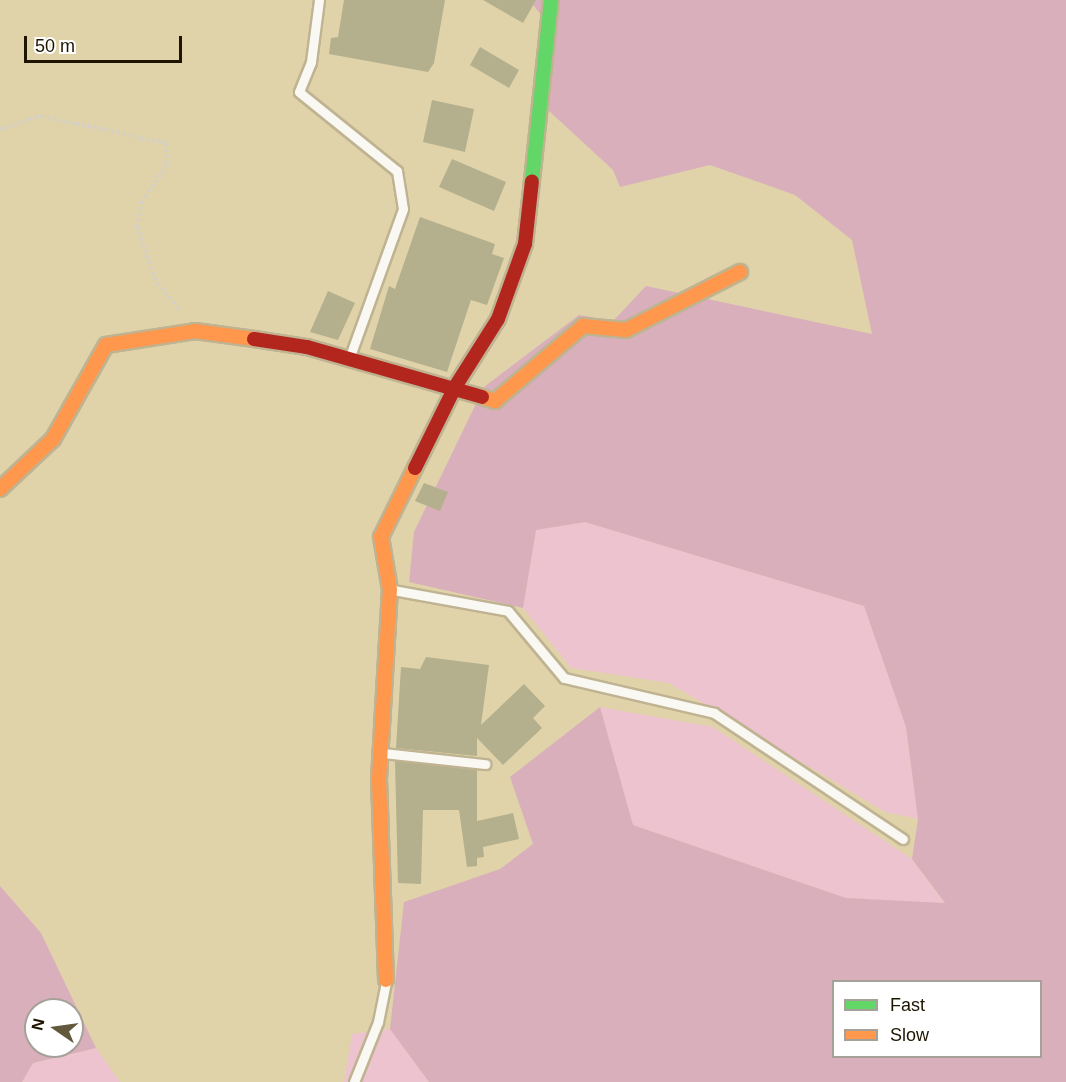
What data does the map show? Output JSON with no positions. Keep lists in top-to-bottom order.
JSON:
{
  "legend": ["Fast", "Slow"],
  "scale_bar": "50 m",
  "north": "left"
}
